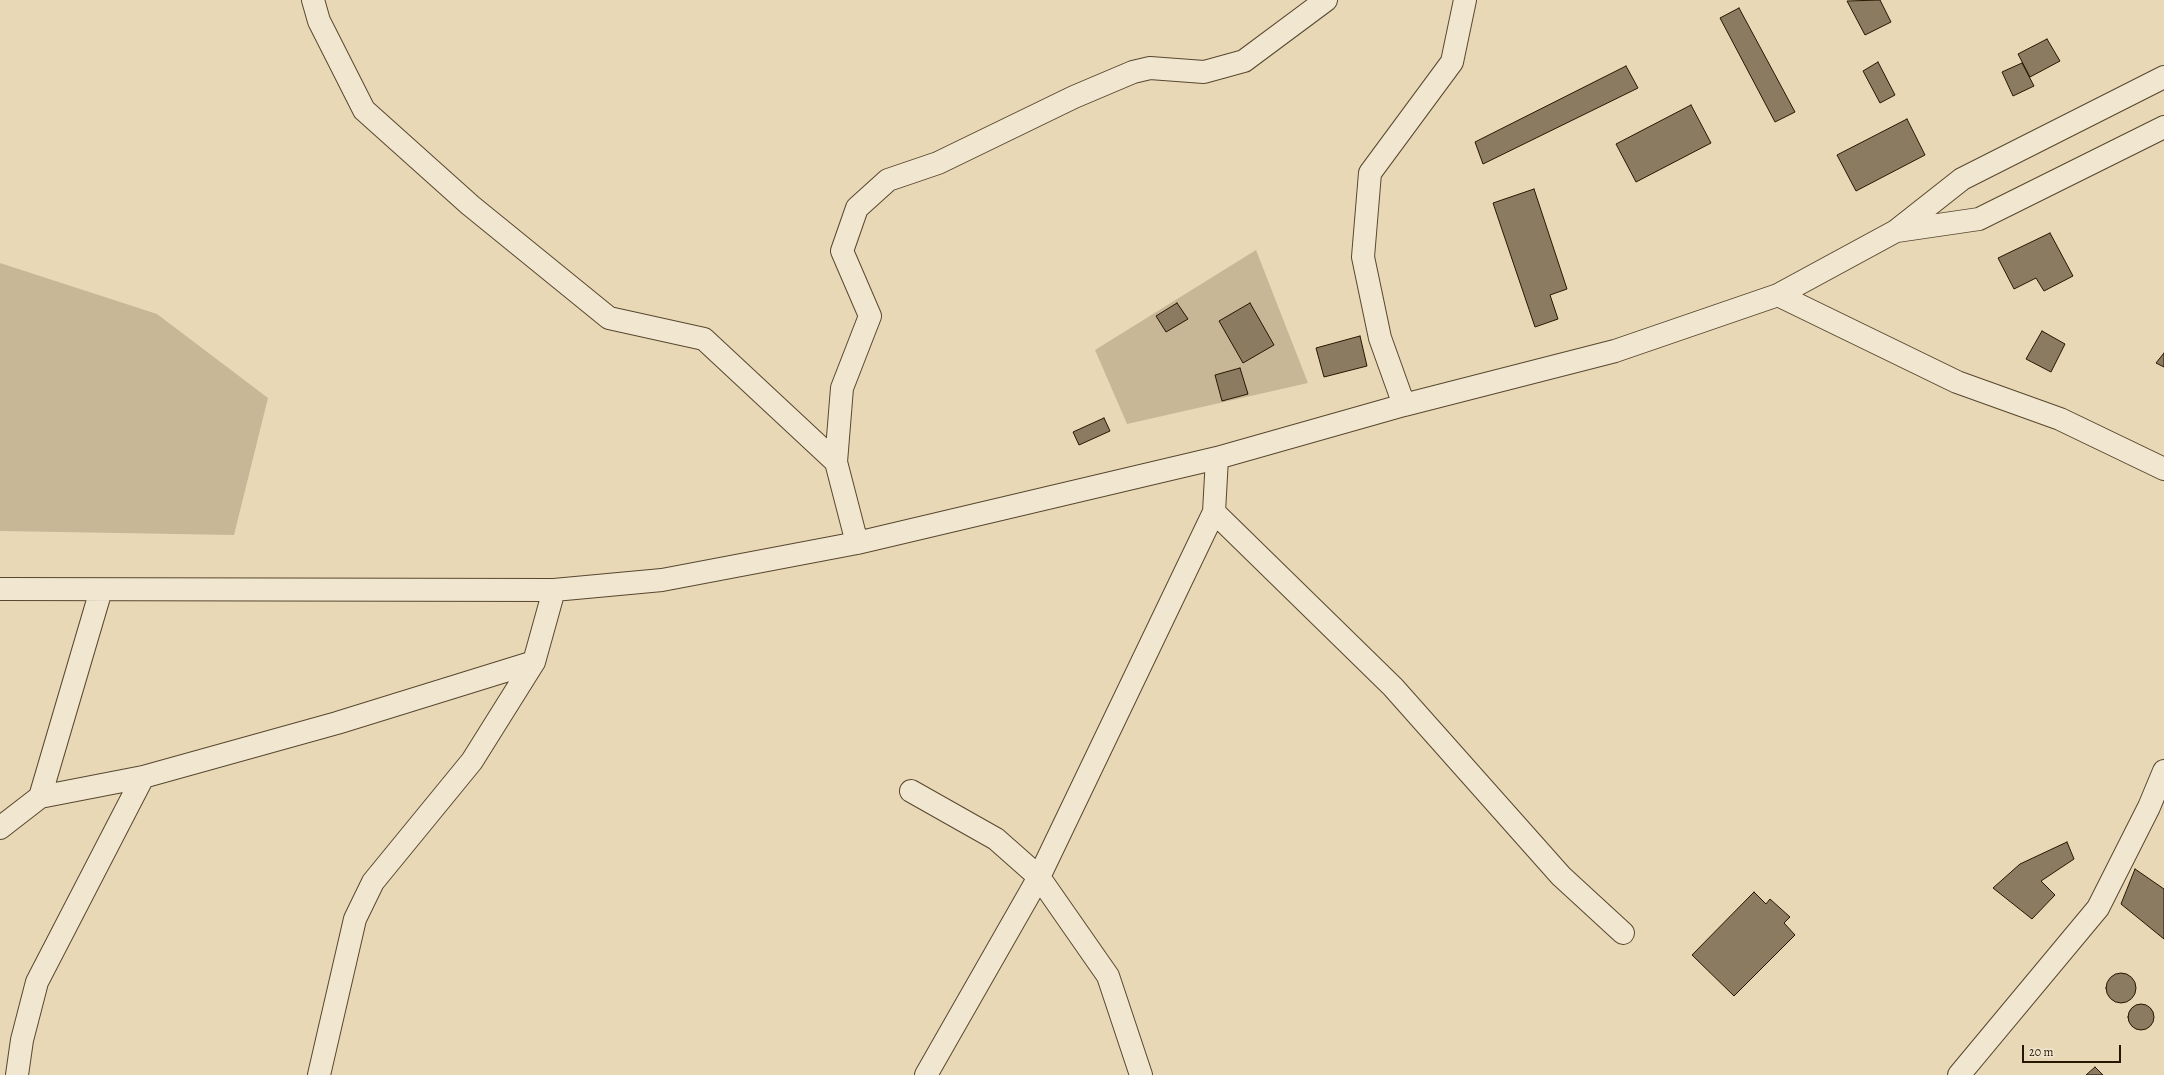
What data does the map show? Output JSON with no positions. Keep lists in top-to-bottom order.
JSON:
{
  "scale_bar": "20 m"
}
